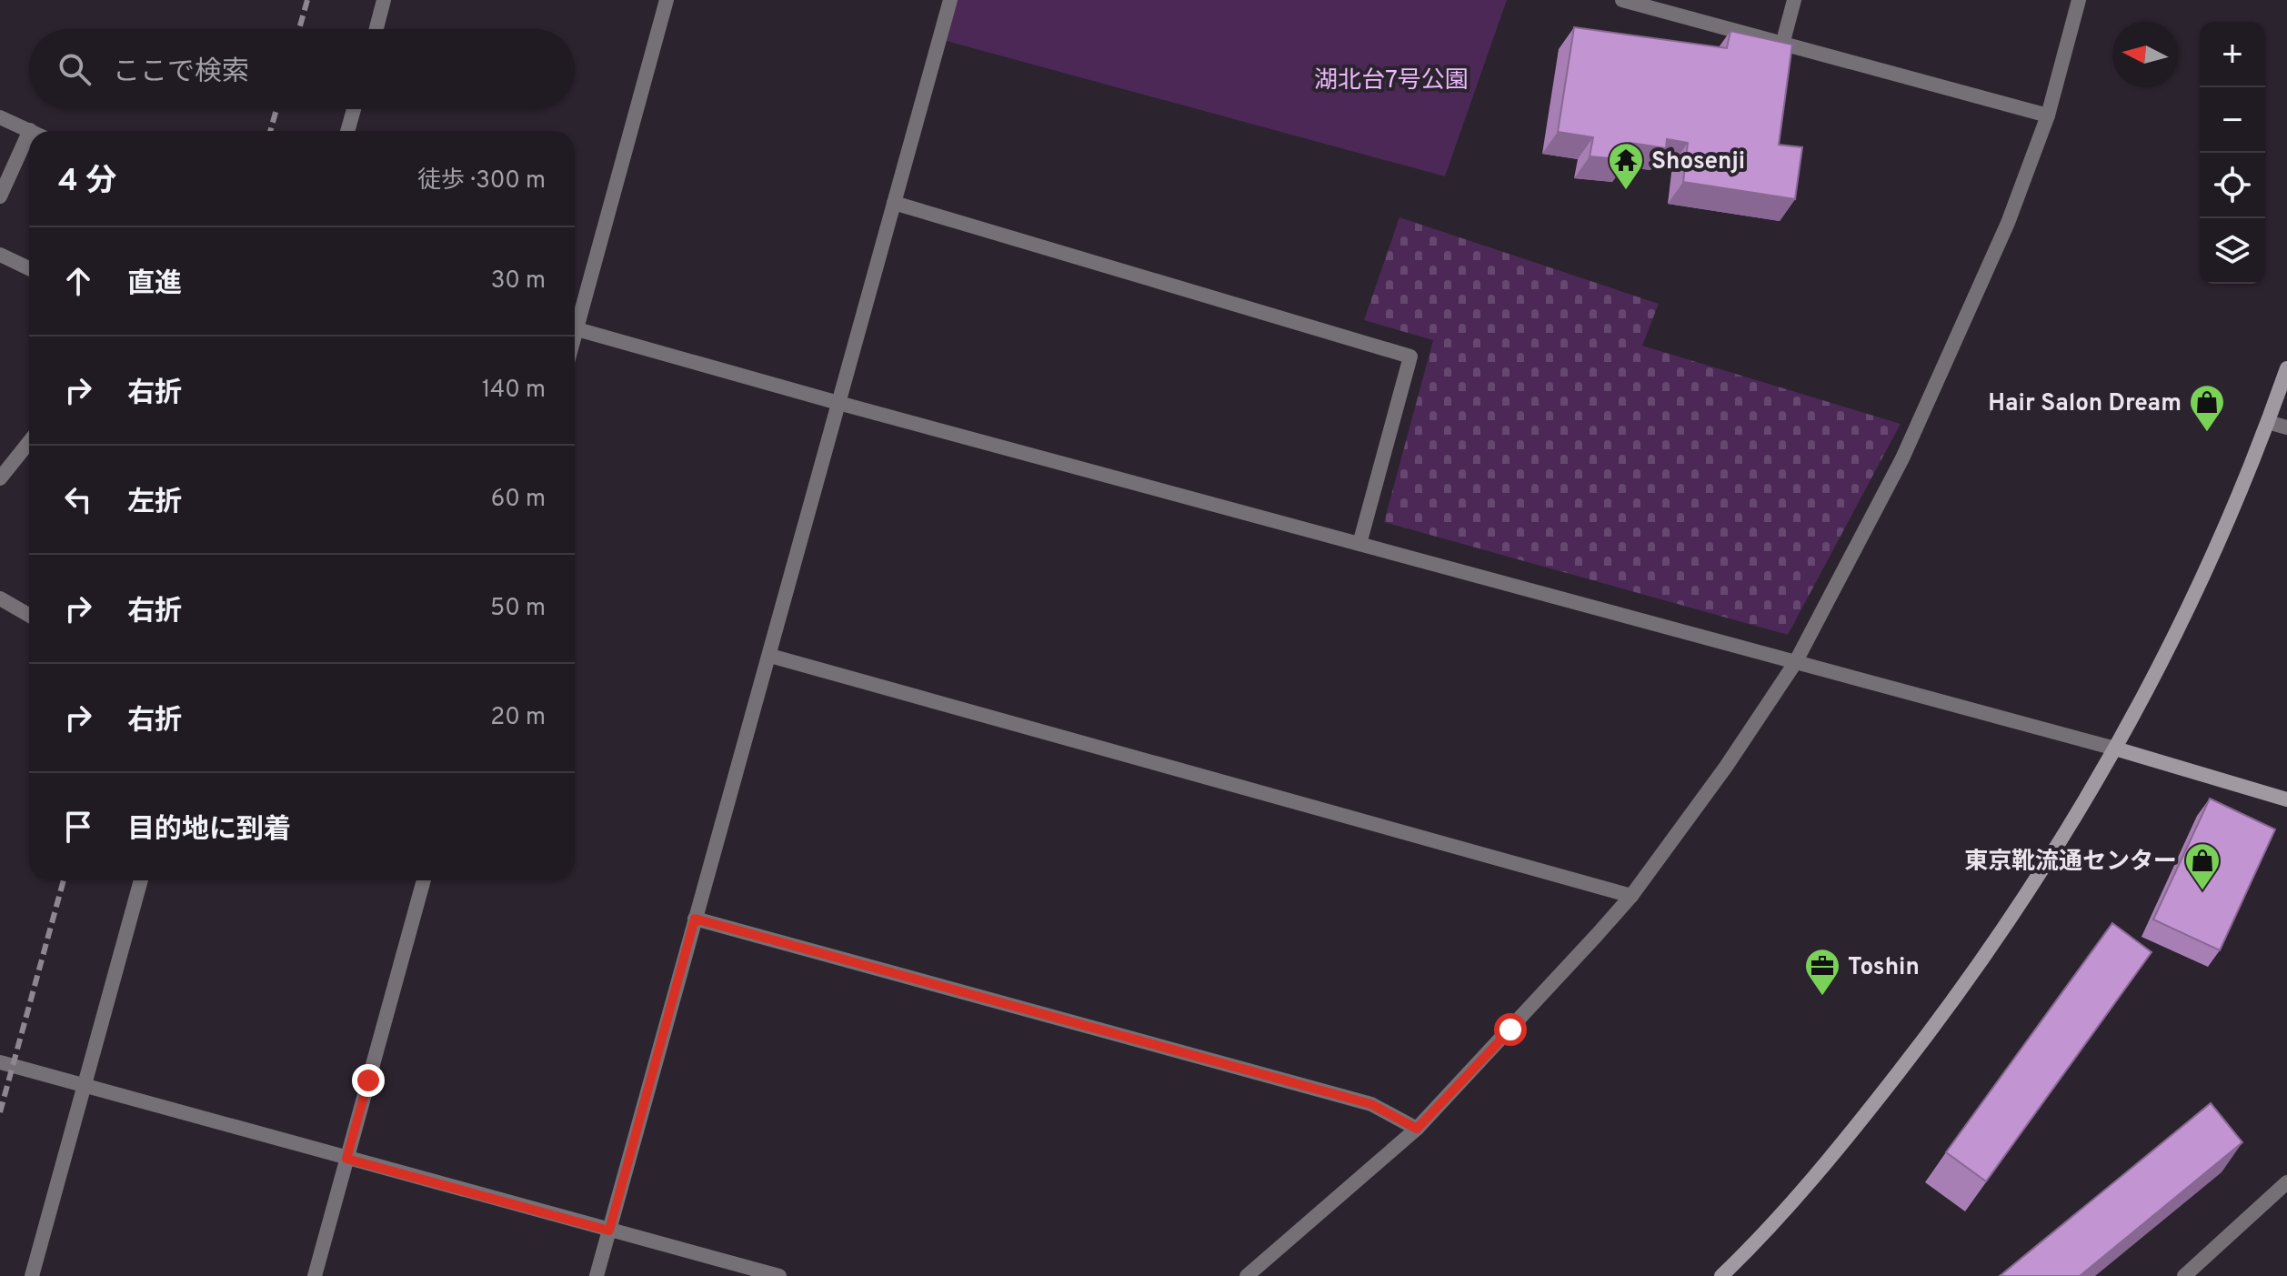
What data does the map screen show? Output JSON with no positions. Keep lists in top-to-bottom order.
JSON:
{
  "parks": ["湖北台7号公園"],
  "places": {
    "temple": ["Shosenji"],
    "shop": ["Hair Salon Dream", "東京靴流通センター"],
    "office": ["Toshin"]
  },
  "north": "left",
  "page": {
    "map_buttons": ["+", "−"],
    "search": "ここで検索",
    "heading": ["4 分", "徒歩 · 300 m"],
    "list": [
      ["直進", "30 m"],
      ["右折", "140 m"],
      ["左折", "60 m"],
      ["右折", "50 m"],
      ["右折", "20 m"],
      "目的地に到着"
    ]
  }
}
